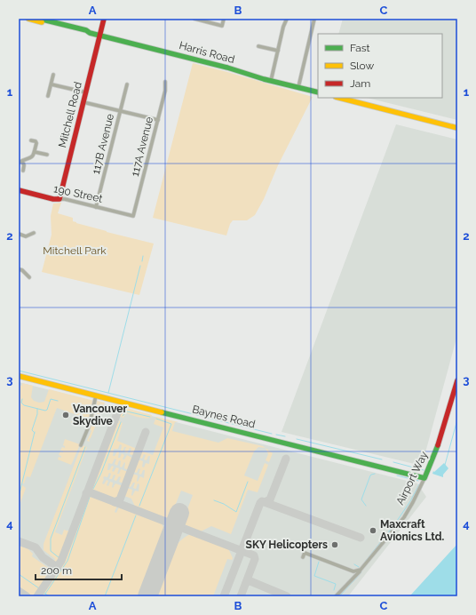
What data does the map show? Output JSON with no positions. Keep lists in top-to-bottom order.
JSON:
{
  "streets": {
    "street": [
      "Harris Road",
      "Mitchell Road",
      "117B Avenue",
      "117A Avenue",
      "190 Street",
      "Baynes Road",
      "Airport Way"
    ]
  },
  "crossings": [
    ["Harris Road", "Mitchell Road"],
    ["Mitchell Road", "190 Street"],
    ["117B Avenue", "190 Street"],
    ["117A Avenue", "190 Street"],
    ["Baynes Road", "Airport Way"]
  ],
  "parks": ["Mitchell Park"],
  "places": ["Vancouver Skydive", "Maxcraft Avionics Ltd.", "SKY Helicopters"],
  "legend": ["Fast", "Slow", "Jam"],
  "scale_bar": "200 m",
  "grid": {
    "columns": ["A", "B", "C"],
    "rows": [
      "1",
      "2",
      "3",
      "4"
    ]
  }
}
